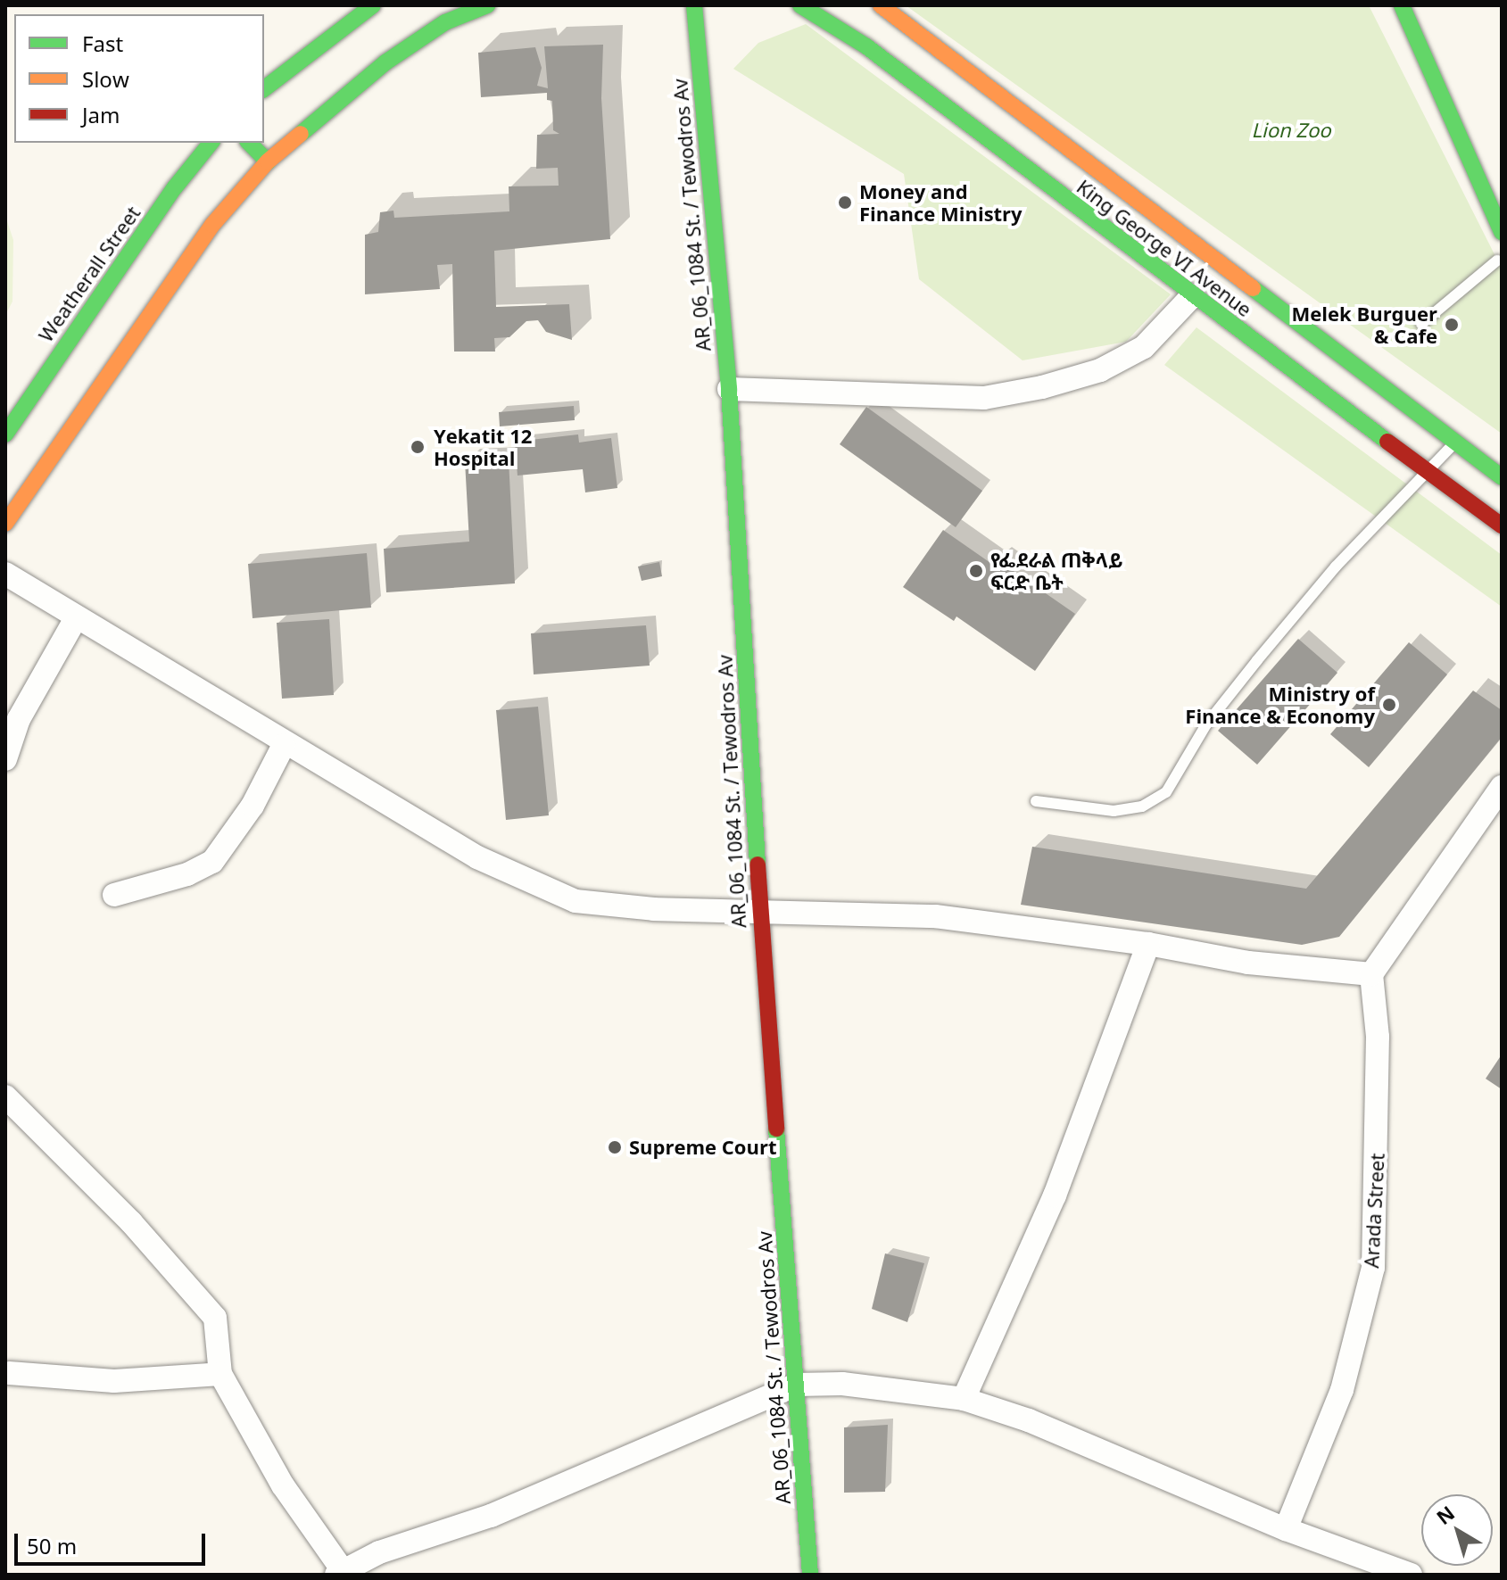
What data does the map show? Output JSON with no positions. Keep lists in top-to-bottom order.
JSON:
{
  "streets": {
    "main road": ["AR_06_1084 St. / Tewodros Av", "King George VI Avenue", "Weatherall Street"],
    "street": ["Arada Street"]
  },
  "parks": ["Lion Zoo"],
  "places": [
    "Money and Finance Ministry",
    "Melek Burguer & Cafe",
    "Yekatit 12 Hospital",
    "የፌደራል ጠቅላይ ፍርድ ቤት",
    "Ministry of Finance & Economy",
    "Supreme Court"
  ],
  "legend": ["Fast", "Slow", "Jam"],
  "scale_bar": "50 m",
  "north": "top left"
}
